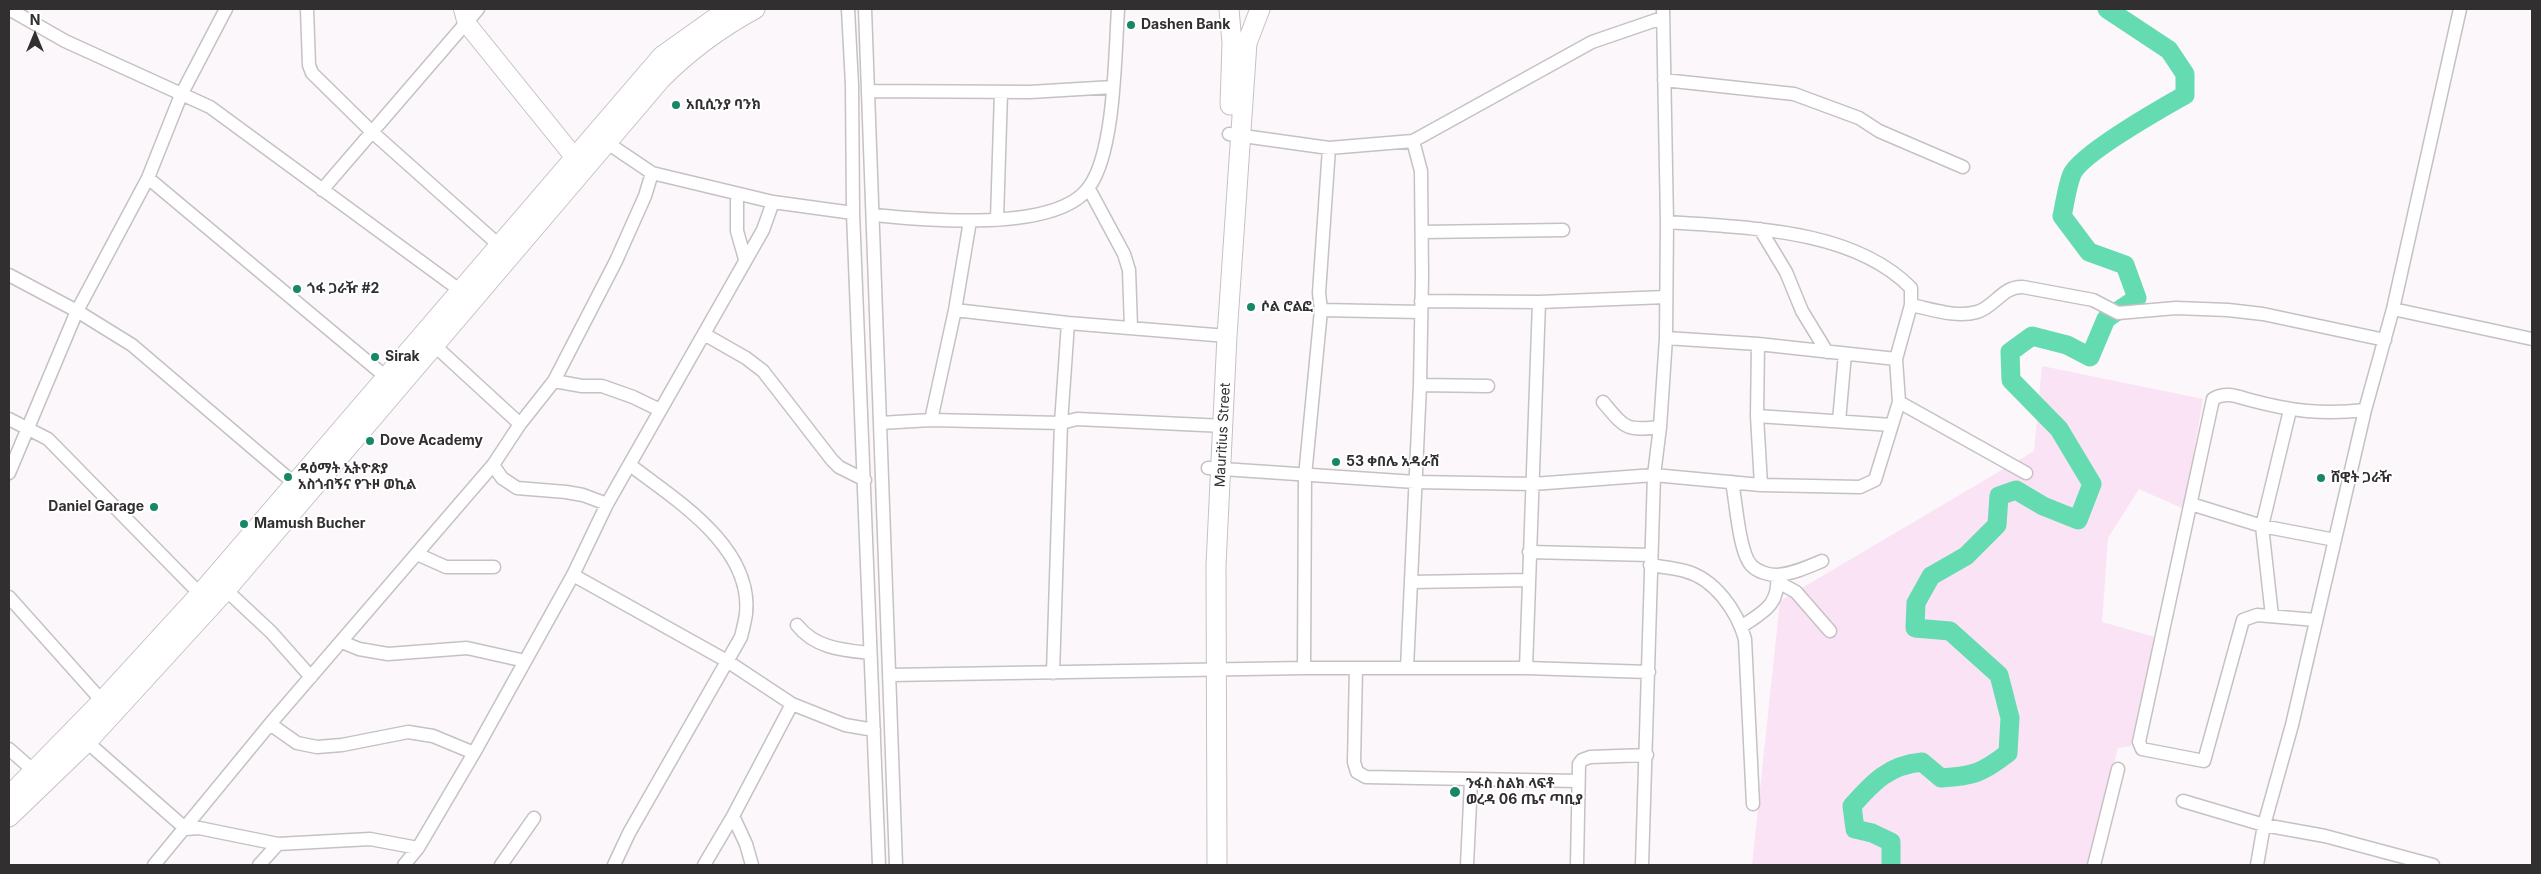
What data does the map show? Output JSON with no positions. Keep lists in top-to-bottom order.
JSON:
{
  "streets": {
    "main road": ["Mauritius Street"]
  },
  "places": [
    "Dashen Bank",
    "አቢሲንያ ባንክ",
    "ጎፋ ጋራዥ #2",
    "ሶል ሮልፎ",
    "Sirak",
    "Dove Academy",
    "53 ቀበሌ አዳራሽ",
    "ዳዕማት ኢትዮጽያ አስጎብኝና የጉዞ ወኪል",
    "ሸዊት ጋራዥ",
    "Daniel Garage",
    "Mamush Bucher",
    "ንፋስ ስልክ ላፍቶ ወረዳ 06 ጤና ጣቢያ"
  ],
  "north": "top"
}
